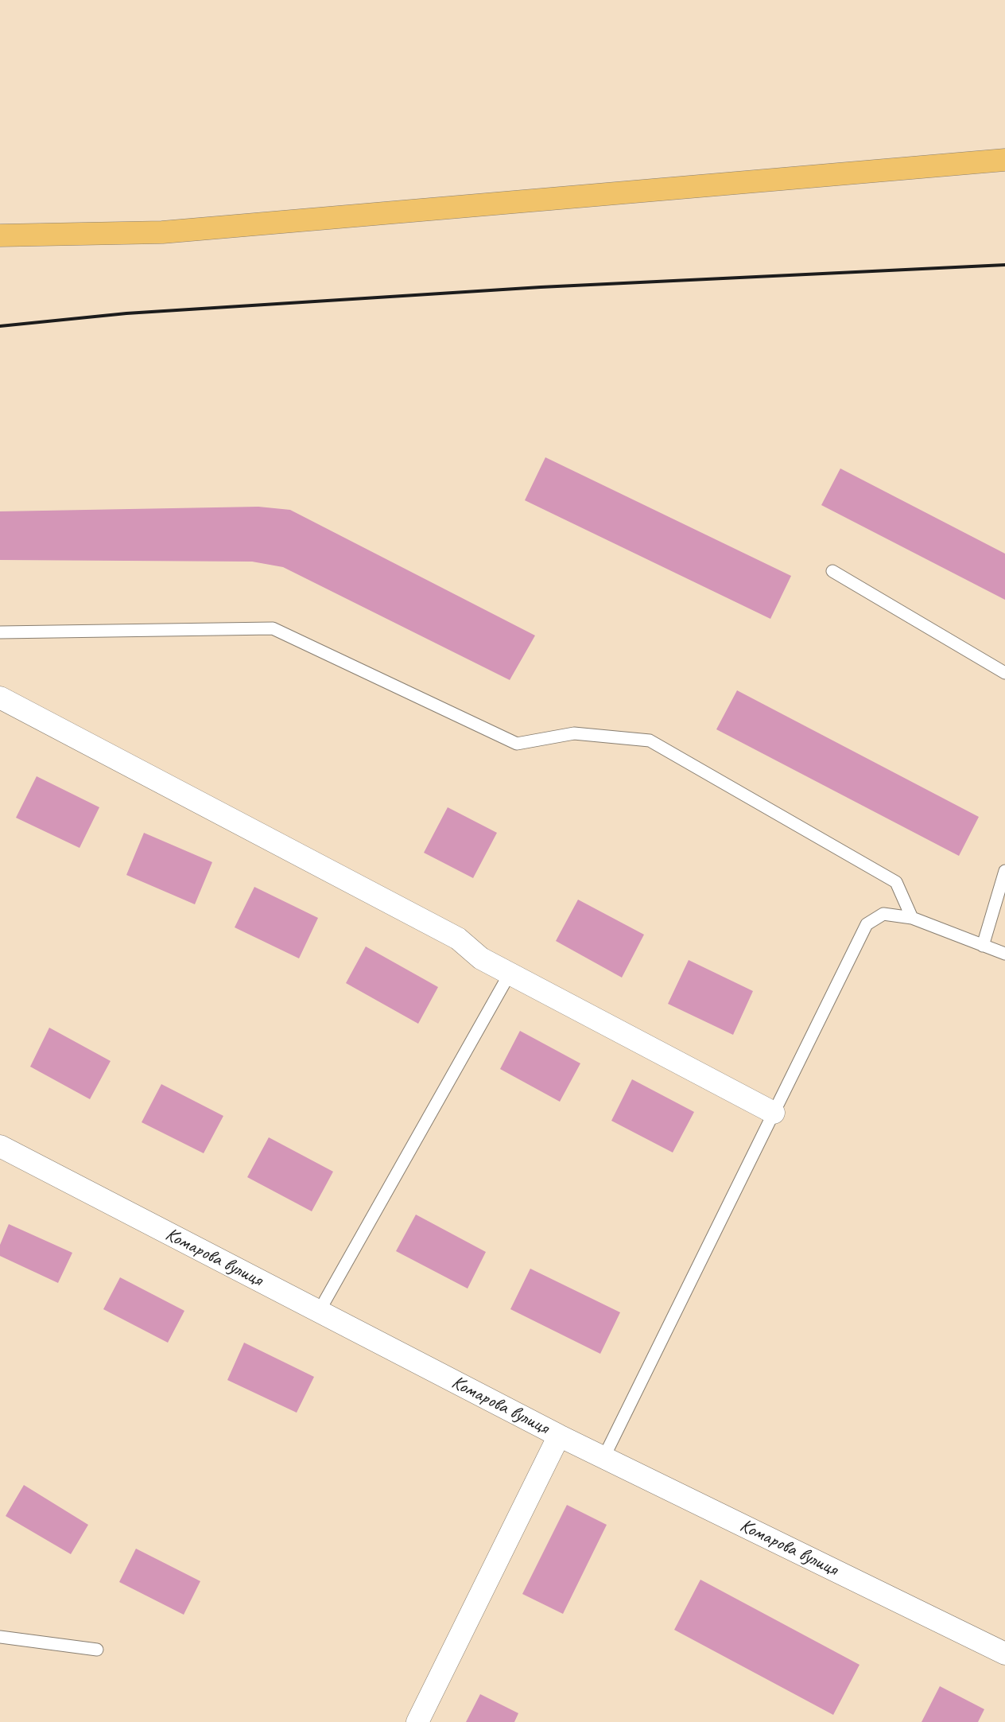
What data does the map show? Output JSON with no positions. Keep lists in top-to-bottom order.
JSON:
{
  "streets": {
    "street": ["Комарова вулиця"]
  }
}
